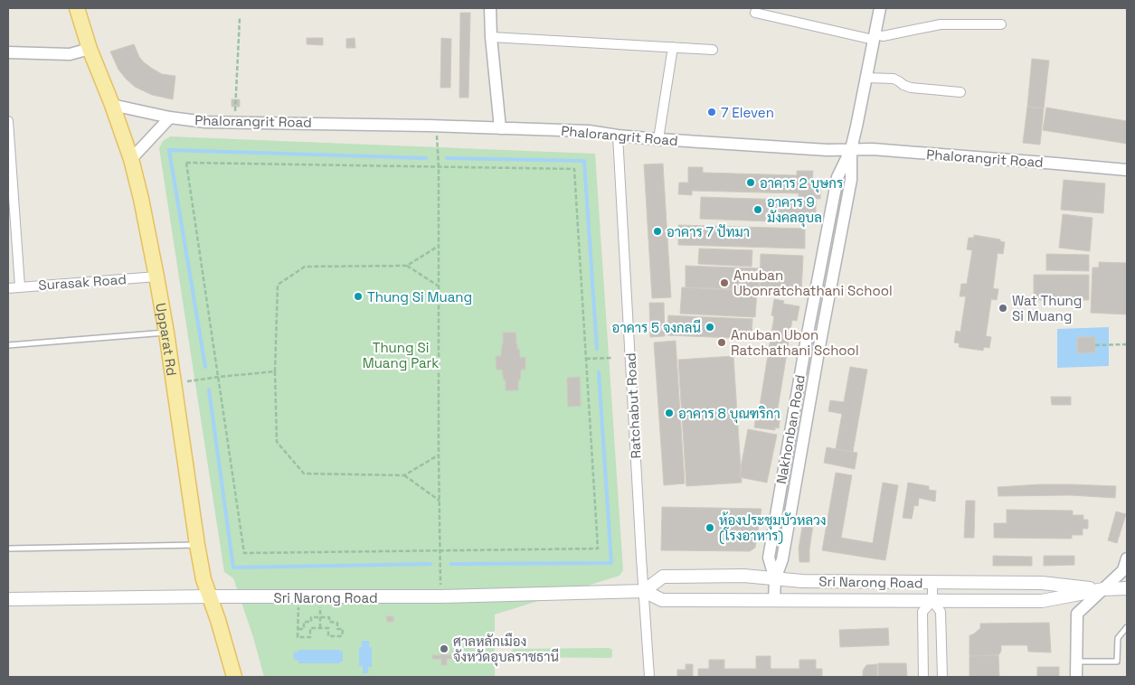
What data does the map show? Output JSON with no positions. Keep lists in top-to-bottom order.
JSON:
{
  "streets": {
    "main road": ["Upparat Rd", "Sri Narong Road"],
    "street": [
      "Phalorangrit Road",
      "Surasak Road",
      "Ratchabut Road",
      "Nakhonban Road"
    ]
  },
  "crossings": [
    ["Phalorangrit Road", "Upparat Rd"],
    ["Phalorangrit Road", "Ratchabut Road"],
    ["Phalorangrit Road", "Nakhonban Road"],
    ["Surasak Road", "Upparat Rd"],
    ["Upparat Rd", "Sri Narong Road"],
    ["Ratchabut Road", "Sri Narong Road"],
    ["Nakhonban Road", "Sri Narong Road"]
  ],
  "parks": ["Thung Si Muang Park"],
  "places": [
    "7 Eleven",
    "อาคาร 2 บุษกร",
    "อาคาร 9 มังคลอุบล",
    "อาคาร 7 ปัทมา",
    "Anuban Ubonratchathani School",
    "Thung Si Muang",
    "Wat Thung Si Muang",
    "อาคาร 5 จงกลนี",
    "Anuban Ubon Ratchathani School",
    "อาคาร 8 บุณฑริกา",
    "ห้องประชุมบัวหลวง (โรงอาหาร)",
    "ศาลหลักเมือง จังหวัดอุบลราชธานี"
  ]
}
